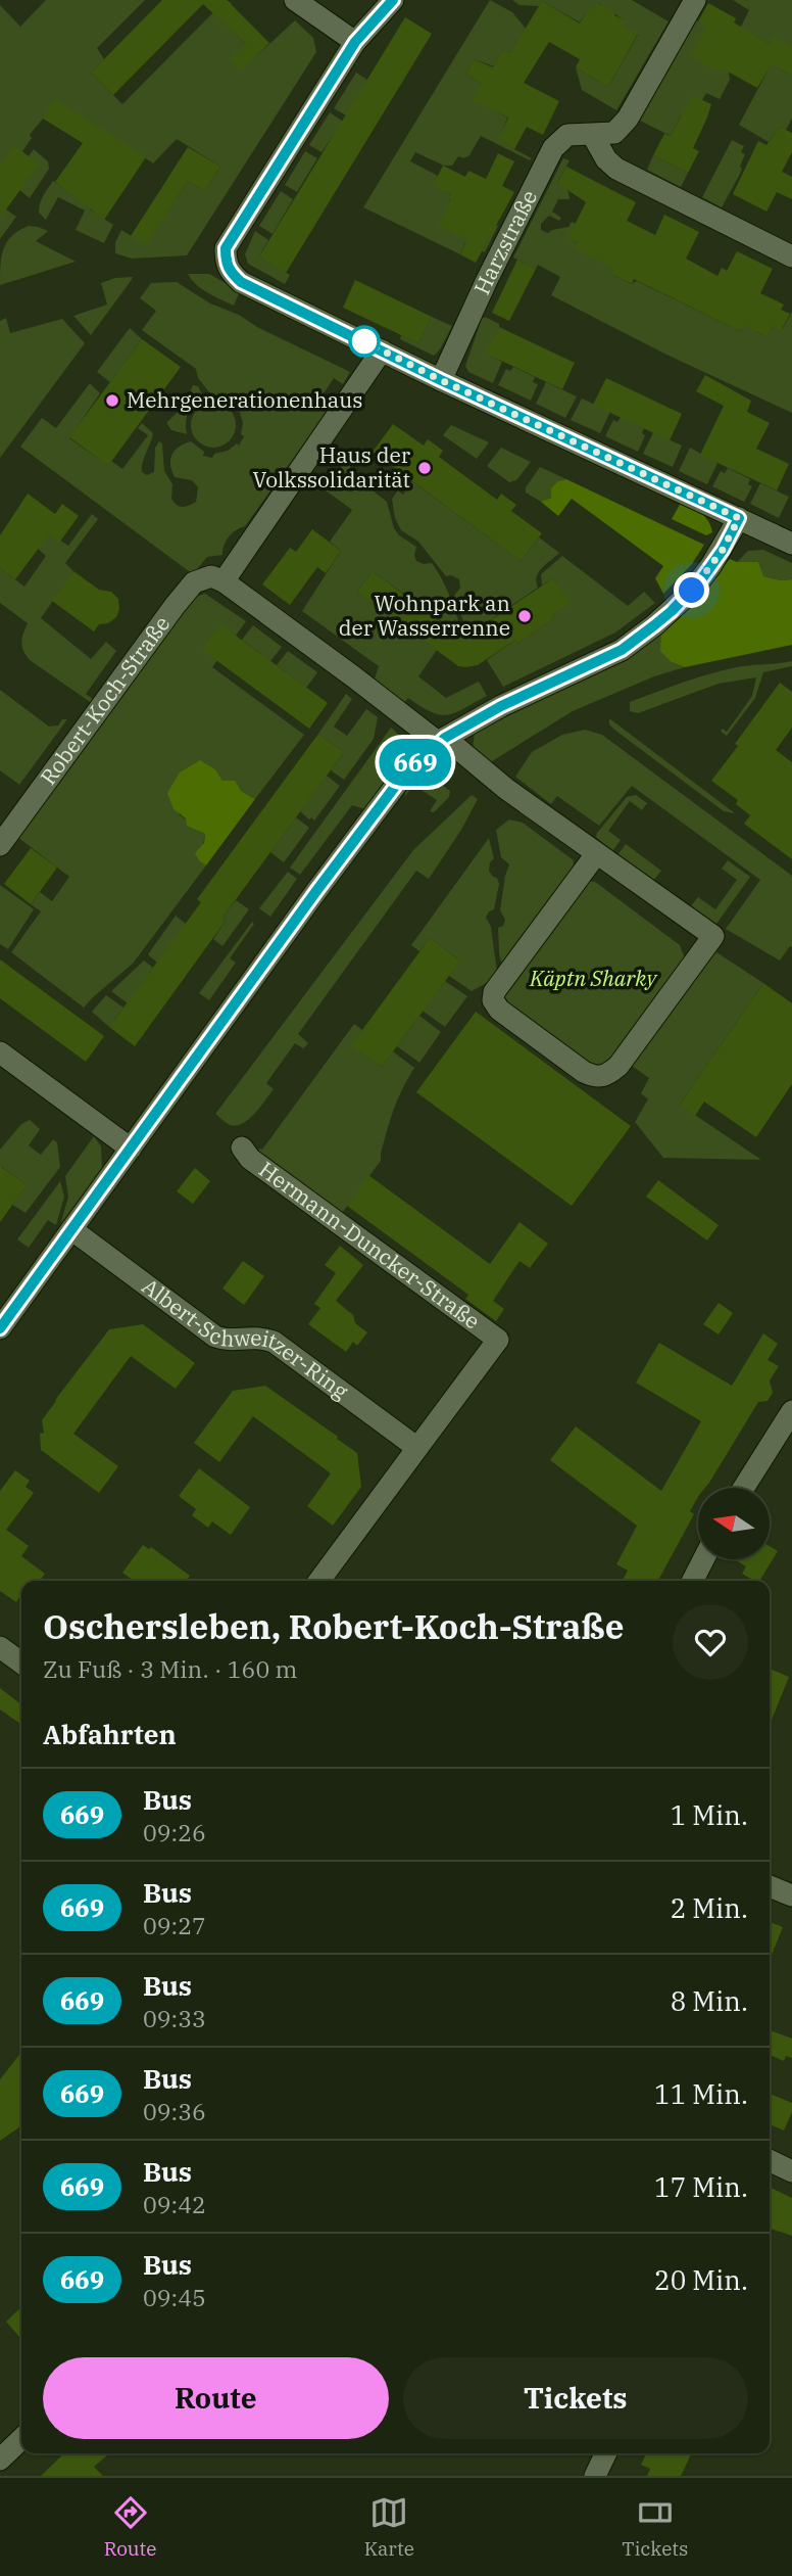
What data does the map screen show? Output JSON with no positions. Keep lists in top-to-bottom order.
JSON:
{
  "streets": {
    "street": [
      "Harzstraße",
      "Robert-Koch-Straße",
      "Hermann-Duncker-Straße",
      "Albert-Schweitzer-Ring"
    ]
  },
  "crossings": [
    ["Hermann-Duncker-Straße", "Albert-Schweitzer-Ring"]
  ],
  "parks": ["Käptn Sharky"],
  "places": ["Mehrgenerationenhaus", "Haus der Volkssolidarität", "Wohnpark an der Wasserrenne"],
  "lines": ["bus line 669"],
  "north": "left",
  "page": {
    "on_map": "669",
    "heading": [
      ["Oschersleben, Robert-Koch-Straße", "Zu Fuß · 3 Min. · 160 m"],
      "Abfahrten"
    ],
    "list": [
      {
        "mark": "669",
        "name": "Bus",
        "note": "09:26",
        "value": "1 Min."
      },
      {
        "mark": "669",
        "name": "Bus",
        "note": "09:27",
        "value": "2 Min."
      },
      {
        "mark": "669",
        "name": "Bus",
        "note": "09:33",
        "value": "8 Min."
      },
      {
        "mark": "669",
        "name": "Bus",
        "note": "09:36",
        "value": "11 Min."
      },
      {
        "mark": "669",
        "name": "Bus",
        "note": "09:42",
        "value": "17 Min."
      },
      {
        "mark": "669",
        "name": "Bus",
        "note": "09:45",
        "value": "20 Min."
      }
    ],
    "buttons": ["Route", "Tickets"],
    "tabs": ["Route", "Karte", "Tickets"]
  }
}
